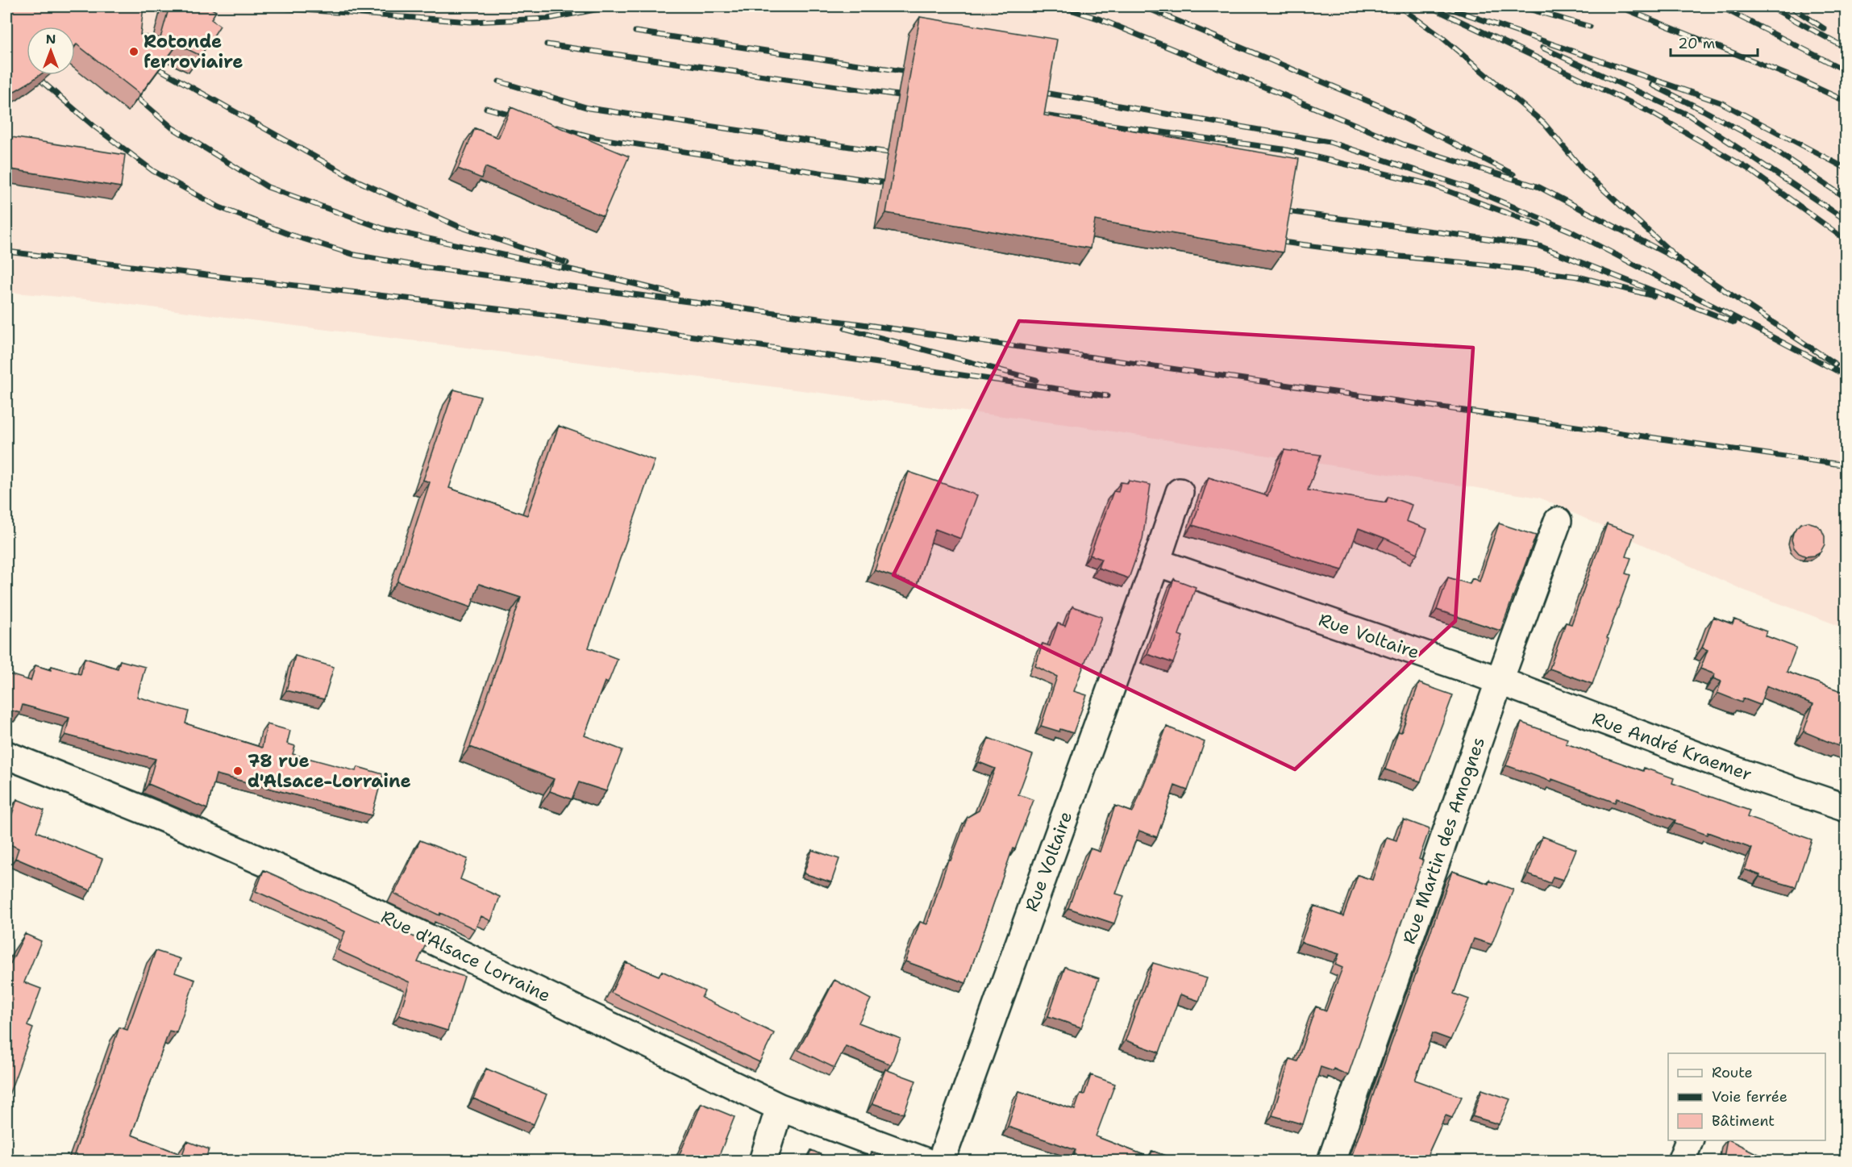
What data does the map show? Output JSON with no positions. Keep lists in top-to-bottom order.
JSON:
{
  "streets": {
    "street": [
      "Rue Voltaire",
      "Rue André Kraemer",
      "Rue Martin des Amognes",
      "Rue d'Alsace Lorraine"
    ]
  },
  "crossings": [
    ["Rue Voltaire", "Rue André Kraemer"],
    ["Rue Voltaire", "Rue Martin des Amognes"],
    ["Rue André Kraemer", "Rue Martin des Amognes"]
  ],
  "places": ["Rotonde ferroviaire", "78 rue d'Alsace-Lorraine"],
  "legend": ["Route", "Voie ferrée", "Bâtiment"],
  "scale_bar": "20 m",
  "north": "top"
}
